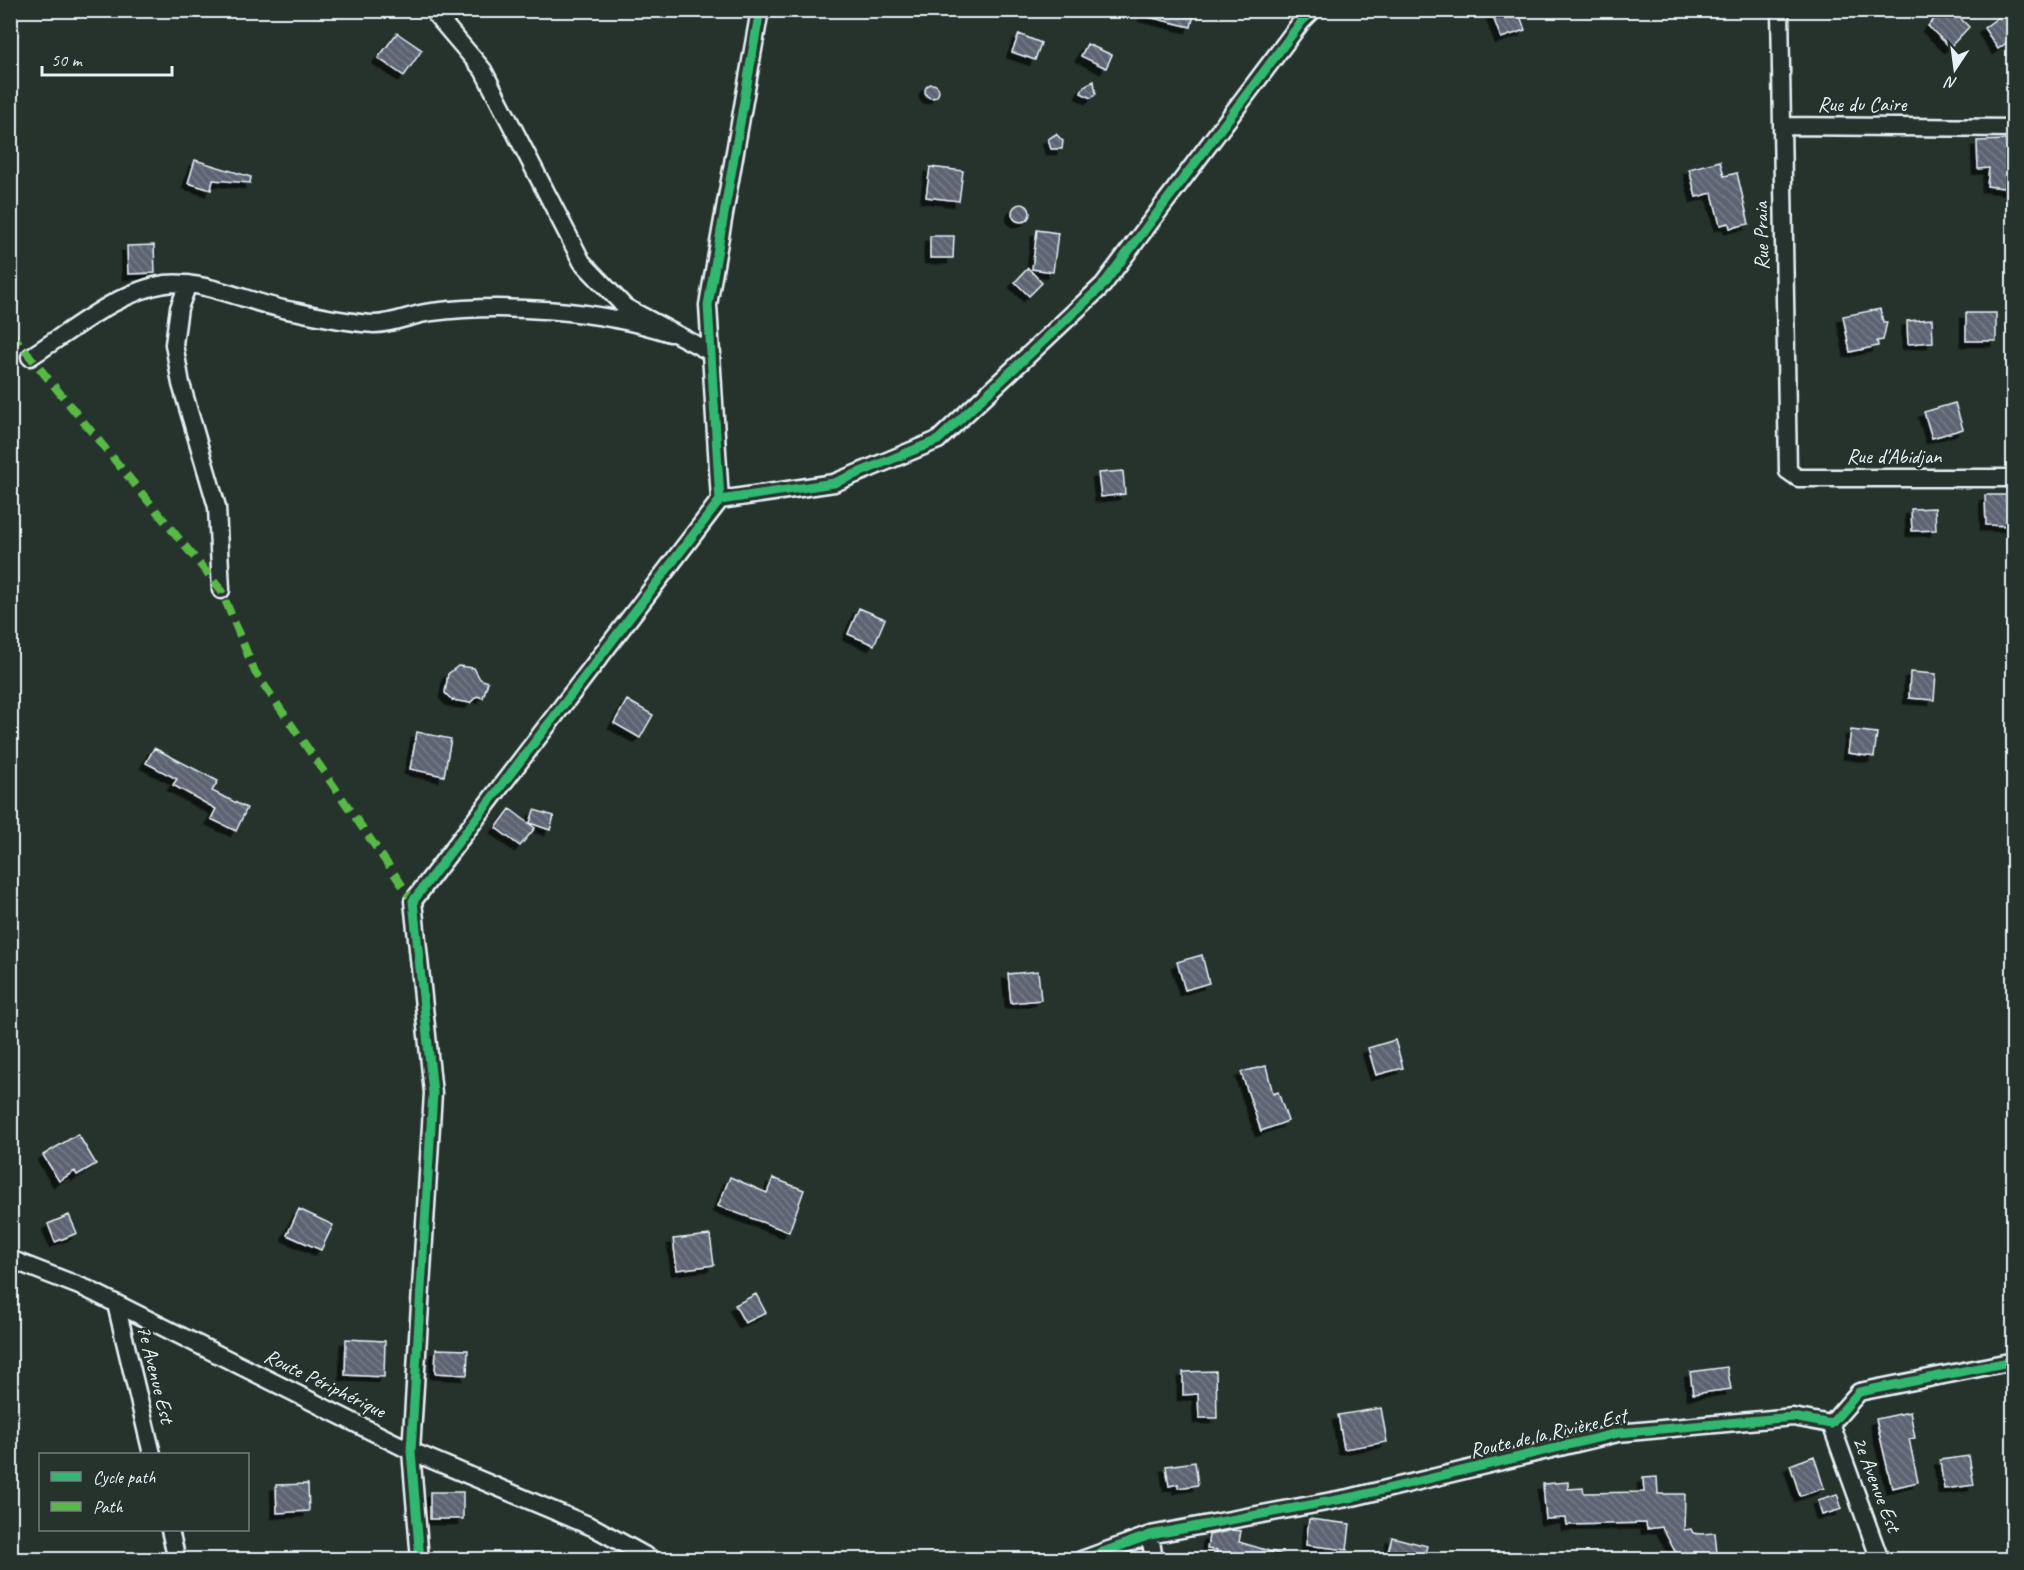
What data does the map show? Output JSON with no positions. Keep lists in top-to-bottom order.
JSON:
{
  "streets": {
    "street": [
      "Rue du Caire",
      "Rue Praia",
      "Rue d'Abidjan",
      "7e Avenue Est",
      "Route Périphérique",
      "Route de la Rivière Est",
      "2e Avenue Est"
    ]
  },
  "crossings": [
    ["Rue du Caire", "Rue Praia"],
    ["Rue Praia", "Rue d'Abidjan"],
    ["7e Avenue Est", "Route Périphérique"],
    ["Route de la Rivière Est", "2e Avenue Est"]
  ],
  "legend": ["Cycle path", "Path"],
  "scale_bar": "50 m",
  "north": "bottom"
}
